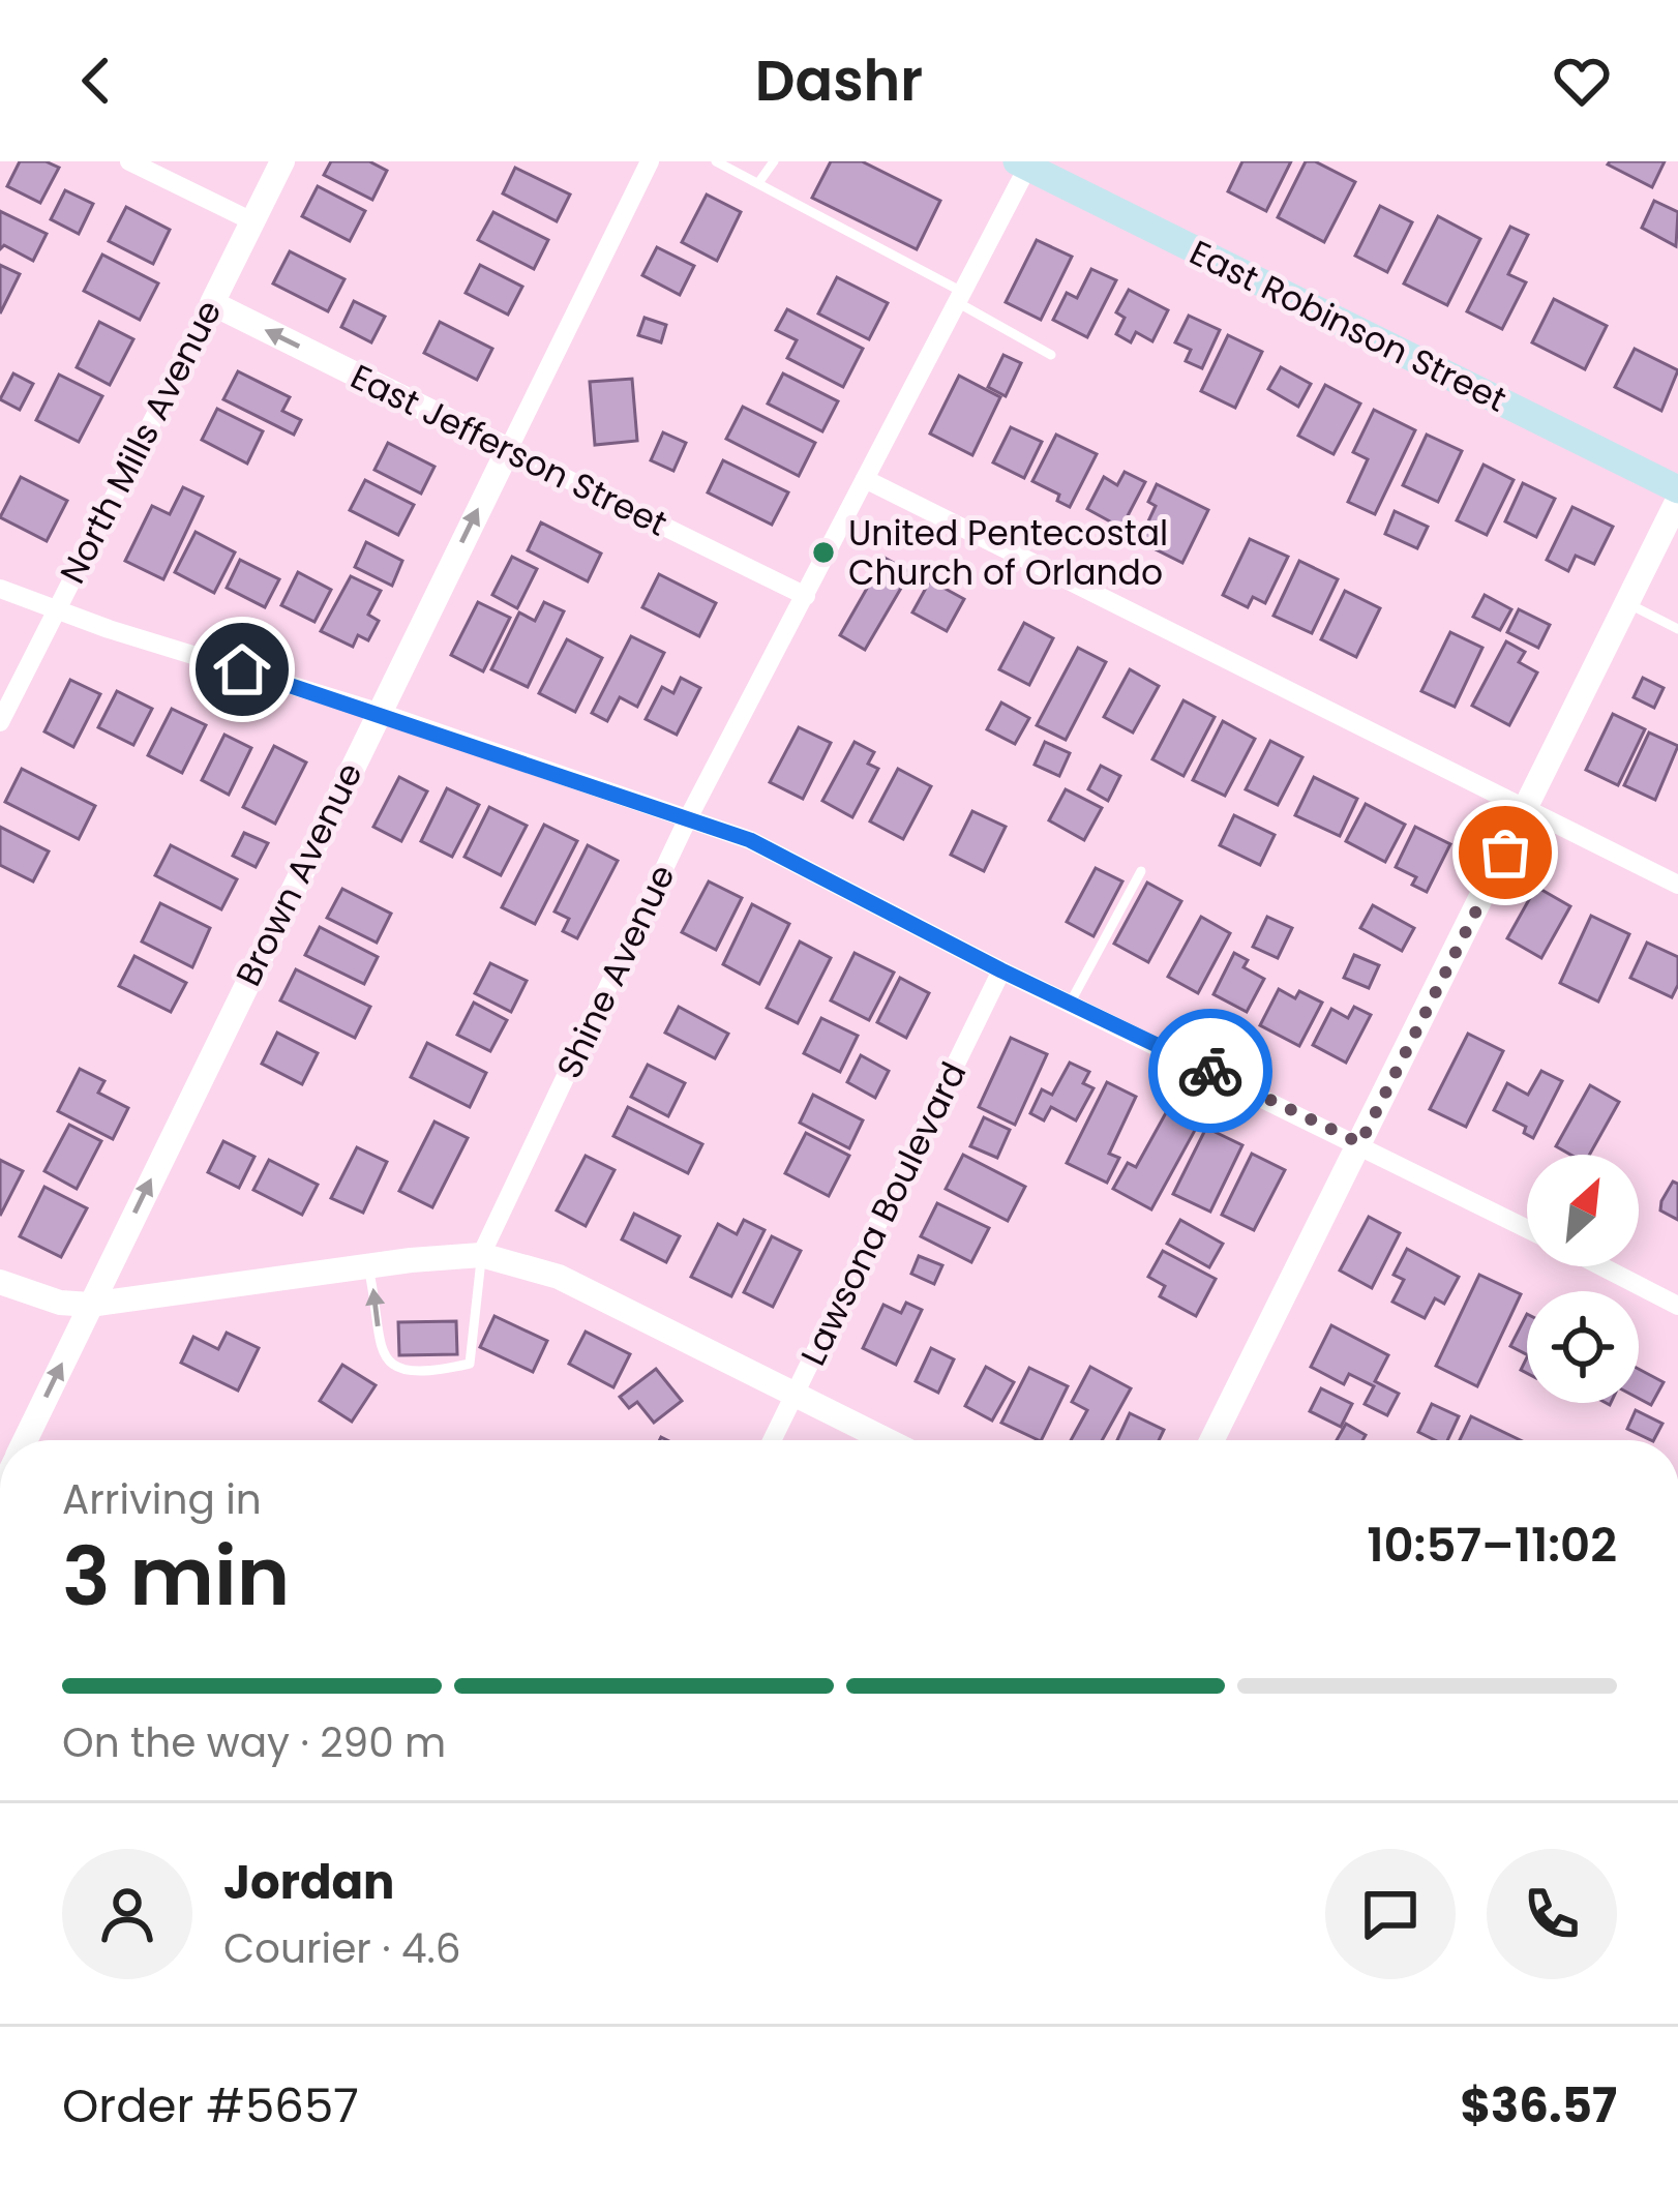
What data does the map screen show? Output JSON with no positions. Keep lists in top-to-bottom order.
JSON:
{
  "streets": {
    "main road": ["East Robinson Street"],
    "street": [
      "North Mills Avenue",
      "East Jefferson Street",
      "Brown Avenue",
      "Shine Avenue",
      "Lawsona Boulevard"
    ]
  },
  "crossings": [
    ["East Robinson Street", "Shine Avenue"],
    ["North Mills Avenue", "East Jefferson Street"],
    ["East Jefferson Street", "Brown Avenue"],
    ["East Jefferson Street", "Shine Avenue"]
  ],
  "one_way": ["East Jefferson Street", "Brown Avenue"],
  "places": ["United Pentecostal Church of Orlando"],
  "north": "top right",
  "page": {
    "header": "Dashr",
    "heading": ["3 min", "Arriving in", "10:57–11:02"],
    "panel": [
      "Jordan",
      "Courier · 4.6",
      "Order #5657",
      "$36.57"
    ],
    "bar": "On the way · 290 m"
  }
}
